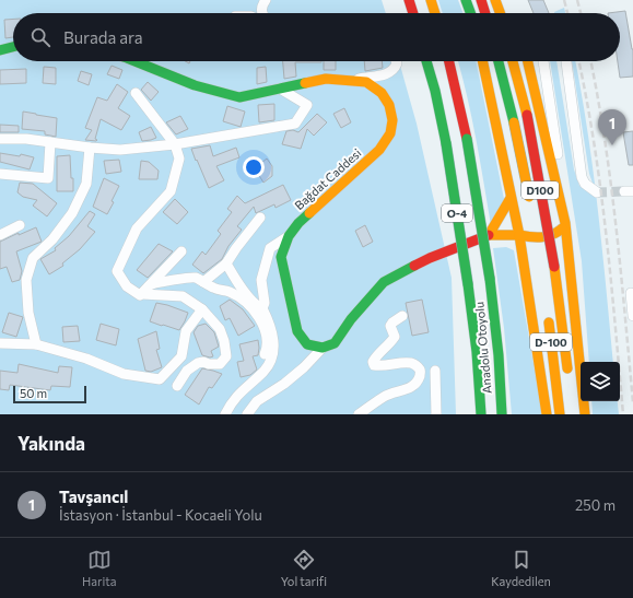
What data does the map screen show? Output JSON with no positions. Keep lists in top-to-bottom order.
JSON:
{
  "streets": {
    "main road": [
      "Bağdat Caddesi",
      "D100",
      "O-4",
      "D-100",
      "Anadolu Otoyolu"
    ]
  },
  "scale_bar": "50 m",
  "page": {
    "search": "Burada ara",
    "pins": "1",
    "scale": "50 m",
    "heading": "Yakında",
    "list": [
      {
        "mark": "1",
        "name": "Tavşancıl",
        "note": "İstasyon · İstanbul - Kocaeli Yolu",
        "value": "250 m"
      }
    ],
    "nav": ["Harita", "Yol tarifi", "Kaydedilen"]
  }
}
